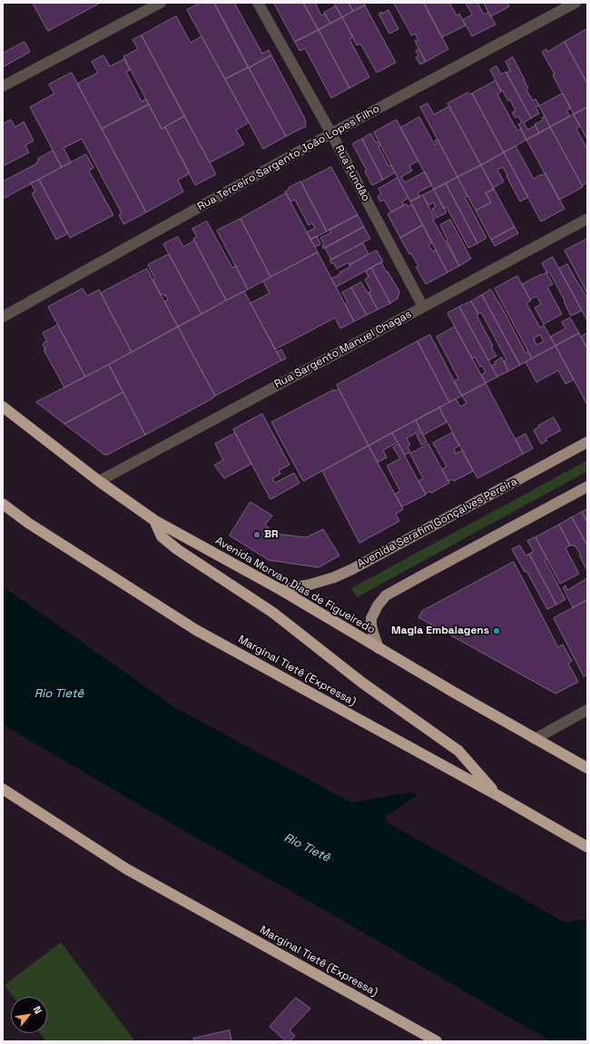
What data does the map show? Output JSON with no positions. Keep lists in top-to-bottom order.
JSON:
{
  "streets": {
    "highway": ["Avenida Morvan Dias de Figueiredo", "Marginal Tietê (Expressa)"],
    "main road": ["Avenida Serafim Gonçalves Pereira"],
    "street": ["Rua Terceiro Sargento João Lopes Filho", "Rua Fundão", "Rua Sargento Manuel Chagas"]
  },
  "crossings": [
    ["Rua Terceiro Sargento João Lopes Filho", "Rua Fundão"],
    ["Rua Fundão", "Rua Sargento Manuel Chagas"],
    ["Rua Sargento Manuel Chagas", "Avenida Morvan Dias de Figueiredo"],
    ["Avenida Serafim Gonçalves Pereira", "Avenida Morvan Dias de Figueiredo"]
  ],
  "water": ["Rio Tietê"],
  "places": ["BR", "Magia Embalagens"],
  "north": "top right"
}
